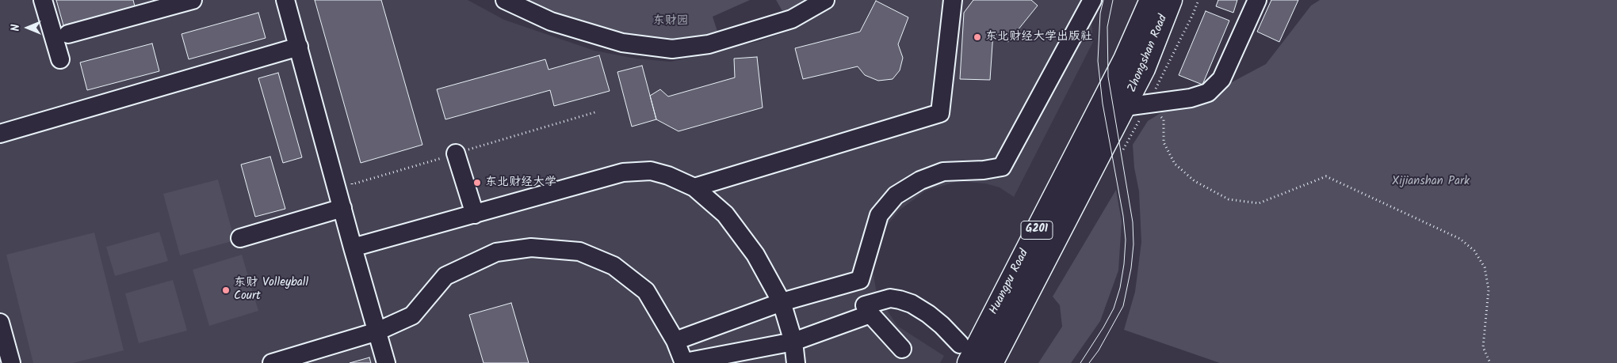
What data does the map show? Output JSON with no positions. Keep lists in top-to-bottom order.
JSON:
{
  "streets": {
    "highway": ["Zhongshan Road", "G201", "Huangpu Road"]
  },
  "crossings": [
    ["Zhongshan Road", "Huangpu Road"]
  ],
  "parks": ["东财园", "Xijianshan Park"],
  "places": ["东北财经大学出版社", "东北财经大学", "东财 Volleyball Court"],
  "north": "left"
}
